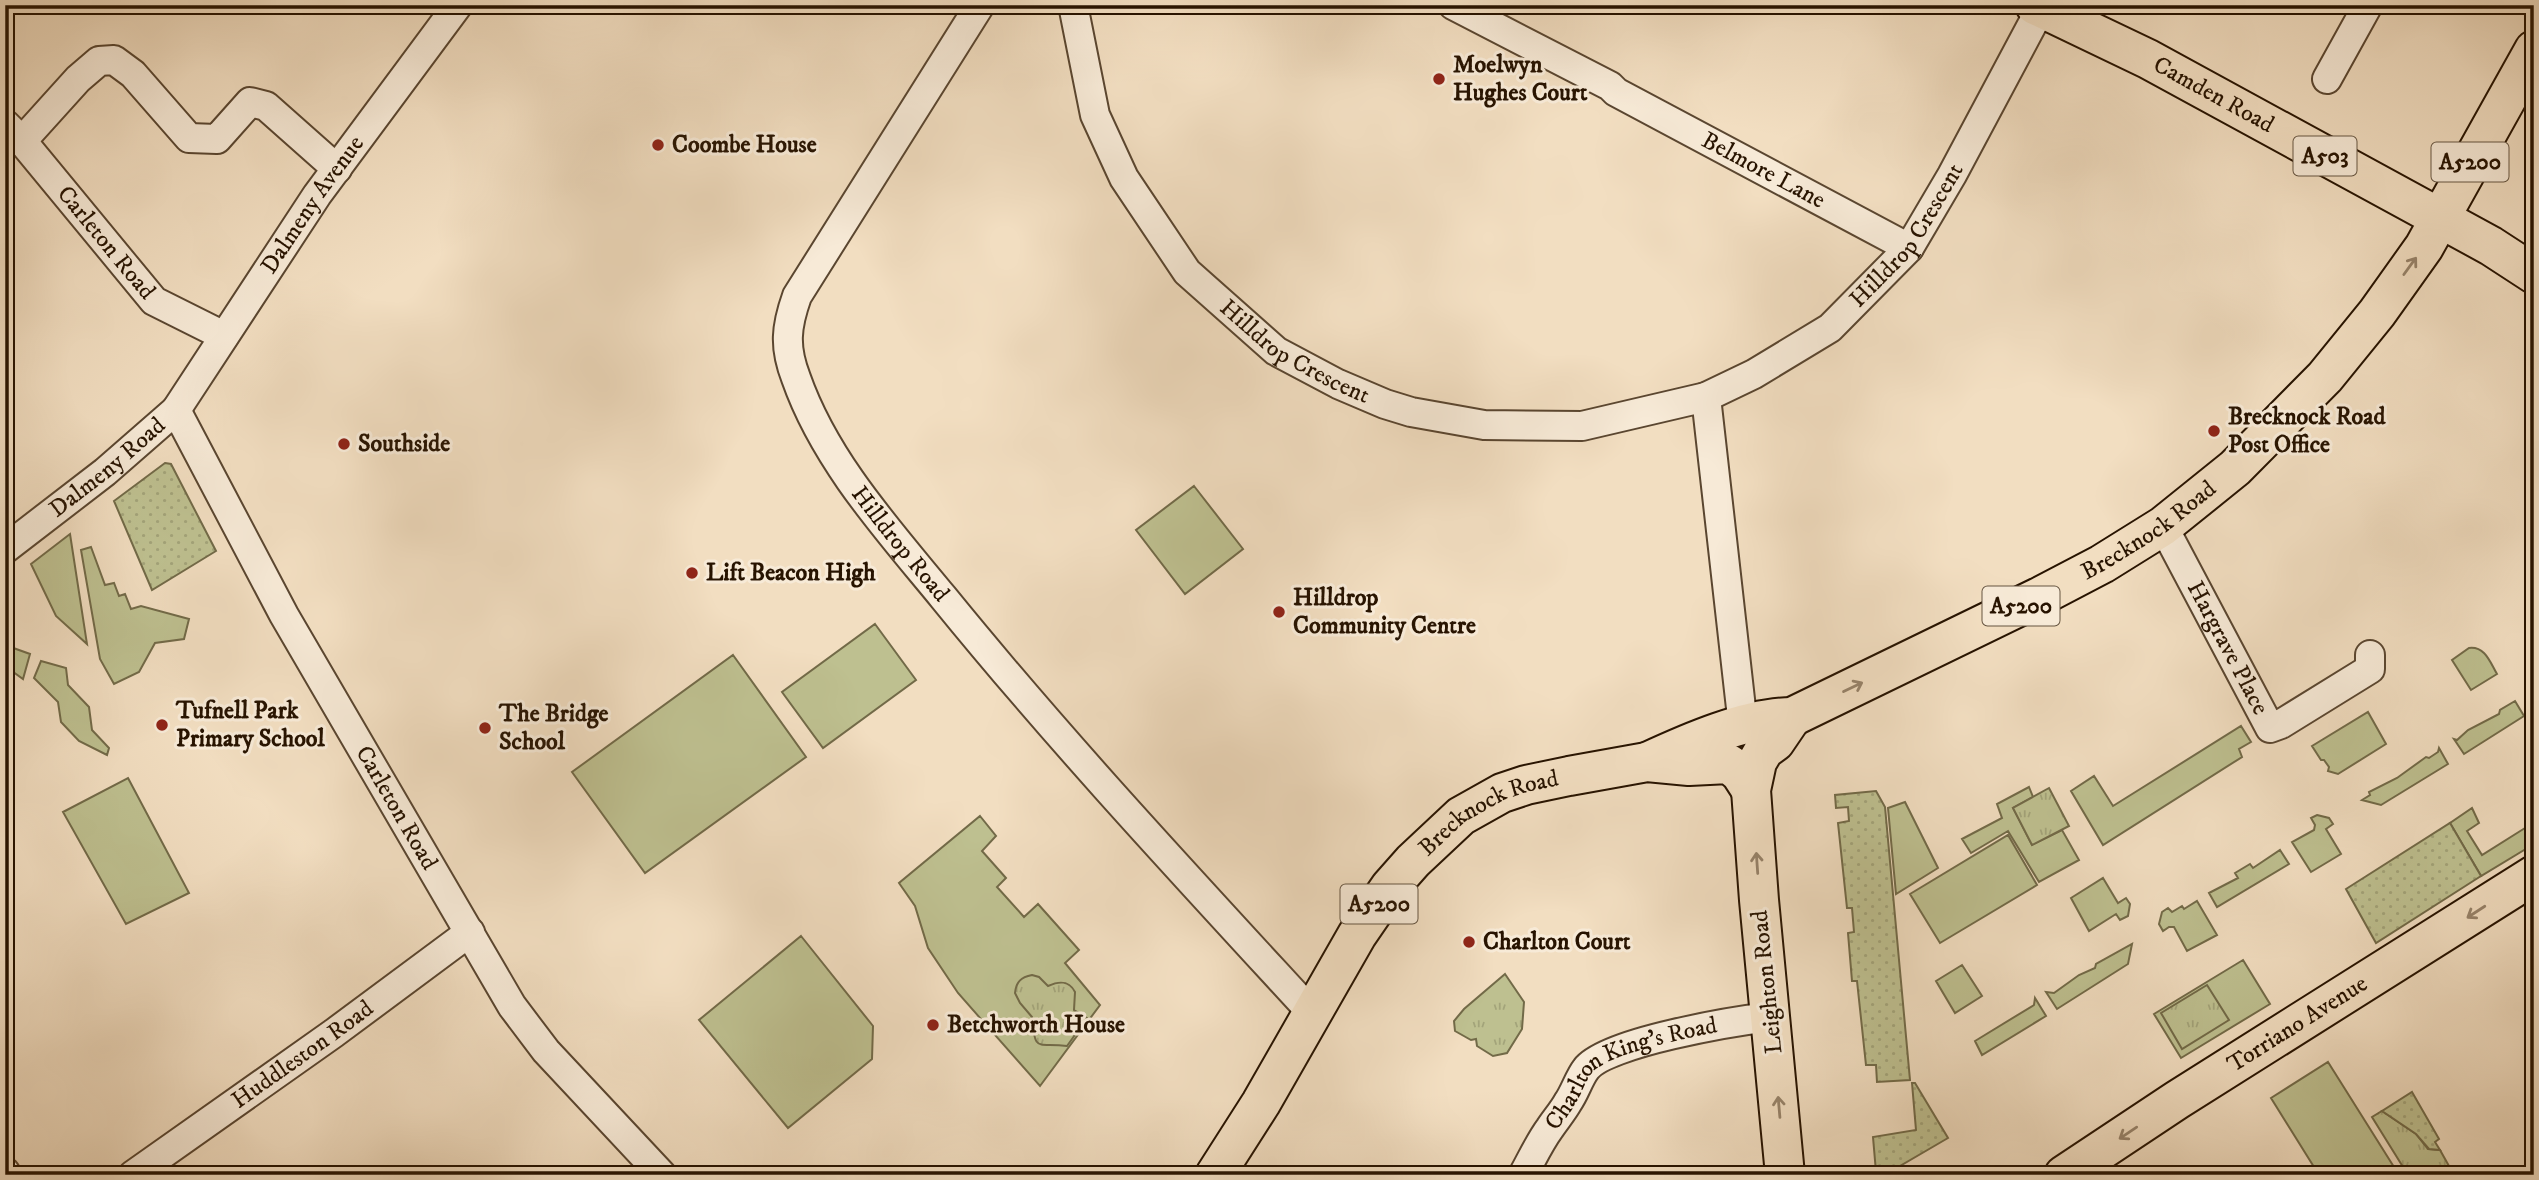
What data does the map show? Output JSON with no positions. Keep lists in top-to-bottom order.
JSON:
{
  "streets": {
    "main road": [
      "Camden Road",
      "A503",
      "A5200",
      "Brecknock Road",
      "Leighton Road",
      "Torriano Avenue"
    ],
    "street": [
      "Belmore Lane",
      "Dalmeny Avenue",
      "Hilldrop Crescent",
      "Carleton Road",
      "Dalmeny Road",
      "Hilldrop Road",
      "Hargrave Place",
      "Huddleston Road",
      "Charlton King's Road"
    ]
  },
  "crossings": [
    ["Camden Road", "A5200"],
    ["Camden Road", "Hilldrop Crescent"],
    ["Camden Road", "Brecknock Road"],
    ["A5200", "Brecknock Road"],
    ["A5200", "Leighton Road"],
    ["Belmore Lane", "Hilldrop Crescent"],
    ["Dalmeny Avenue", "Carleton Road"],
    ["Dalmeny Avenue", "Dalmeny Road"],
    ["Carleton Road", "Dalmeny Road"],
    ["Carleton Road", "Huddleston Road"],
    ["Brecknock Road", "Hilldrop Road"],
    ["Brecknock Road", "Hargrave Place"],
    ["Brecknock Road", "Leighton Road"],
    ["Leighton Road", "Charlton King's Road"]
  ],
  "one_way": ["Brecknock Road", "Leighton Road", "Torriano Avenue"],
  "places": [
    "Moelwyn Hughes Court",
    "Coombe House",
    "Brecknock Road Post Office",
    "Southside",
    "Lift Beacon High",
    "Hilldrop Community Centre",
    "Tufnell Park Primary School",
    "The Bridge School",
    "Charlton Court",
    "Betchworth House"
  ]
}
